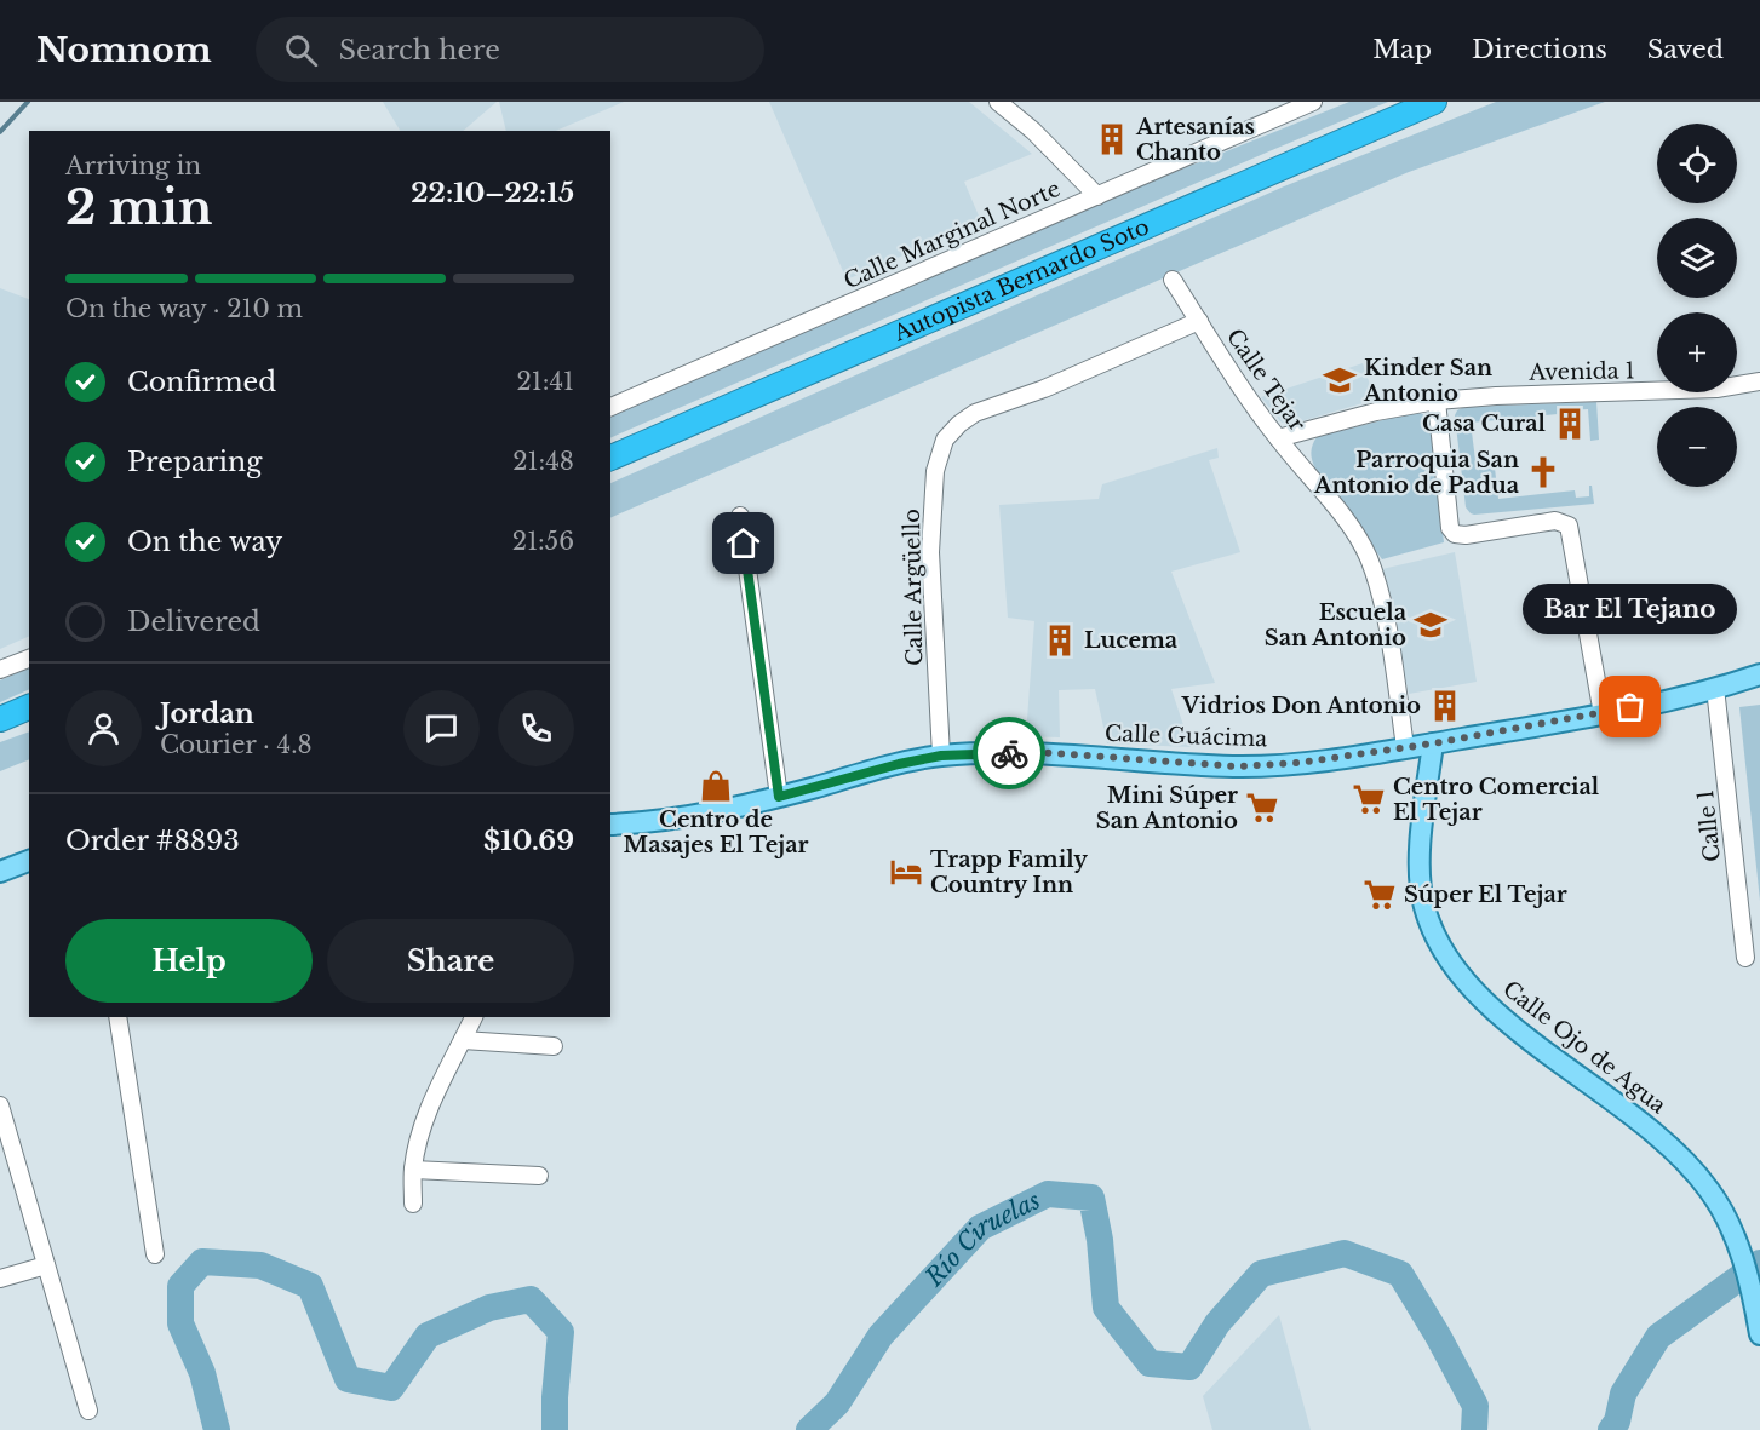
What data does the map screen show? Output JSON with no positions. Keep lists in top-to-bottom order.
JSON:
{
  "streets": {
    "highway": ["Autopista Bernardo Soto"],
    "main road": ["Calle Guácima", "Calle Ojo de Agua"],
    "street": [
      "Calle Marginal Norte",
      "Avenida 1",
      "Calle Tejar",
      "Calle Argüello",
      "Calle 1"
    ]
  },
  "crossings": [
    ["Avenida 1", "Calle Tejar"],
    ["Calle Tejar", "Calle Argüello"],
    ["Calle Tejar", "Calle Guácima"],
    ["Calle Argüello", "Calle Guácima"],
    ["Calle Guácima", "Calle 1"],
    ["Calle Guácima", "Calle Ojo de Agua"]
  ],
  "water": ["Río Ciruelas"],
  "places": {
    "building": [
      "Artesanías Chanto",
      "Casa Cural",
      "Lucema",
      "Vidrios Don Antonio"
    ],
    "school or university": ["Kinder San Antonio", "Escuela San Antonio"],
    "church": ["Parroquia San Antonio de Padua"],
    "other": ["Bar El Tejano"],
    "shop": ["Centro de Masajes El Tejar"],
    "supermarket": ["Centro Comercial El Tejar", "Mini Súper San Antonio", "Súper El Tejar"],
    "hotel": ["Trapp Family Country Inn"]
  },
  "page": {
    "header": "Nomnom",
    "search": "Search here",
    "nav": ["Map", "Directions", "Saved"],
    "map_buttons": ["+", "−"],
    "heading": ["2 min", "Arriving in", "22:10–22:15"],
    "panel": [
      "Jordan",
      "Courier · 4.8",
      "Order #8893",
      "$10.69"
    ],
    "bar": "On the way · 210 m",
    "list": [
      ["Confirmed", "21:41"],
      ["Preparing", "21:48"],
      ["On the way", "21:56"],
      "Delivered"
    ],
    "bubble": "Bar El Tejano",
    "buttons": ["Help", "Share"]
  }
}
